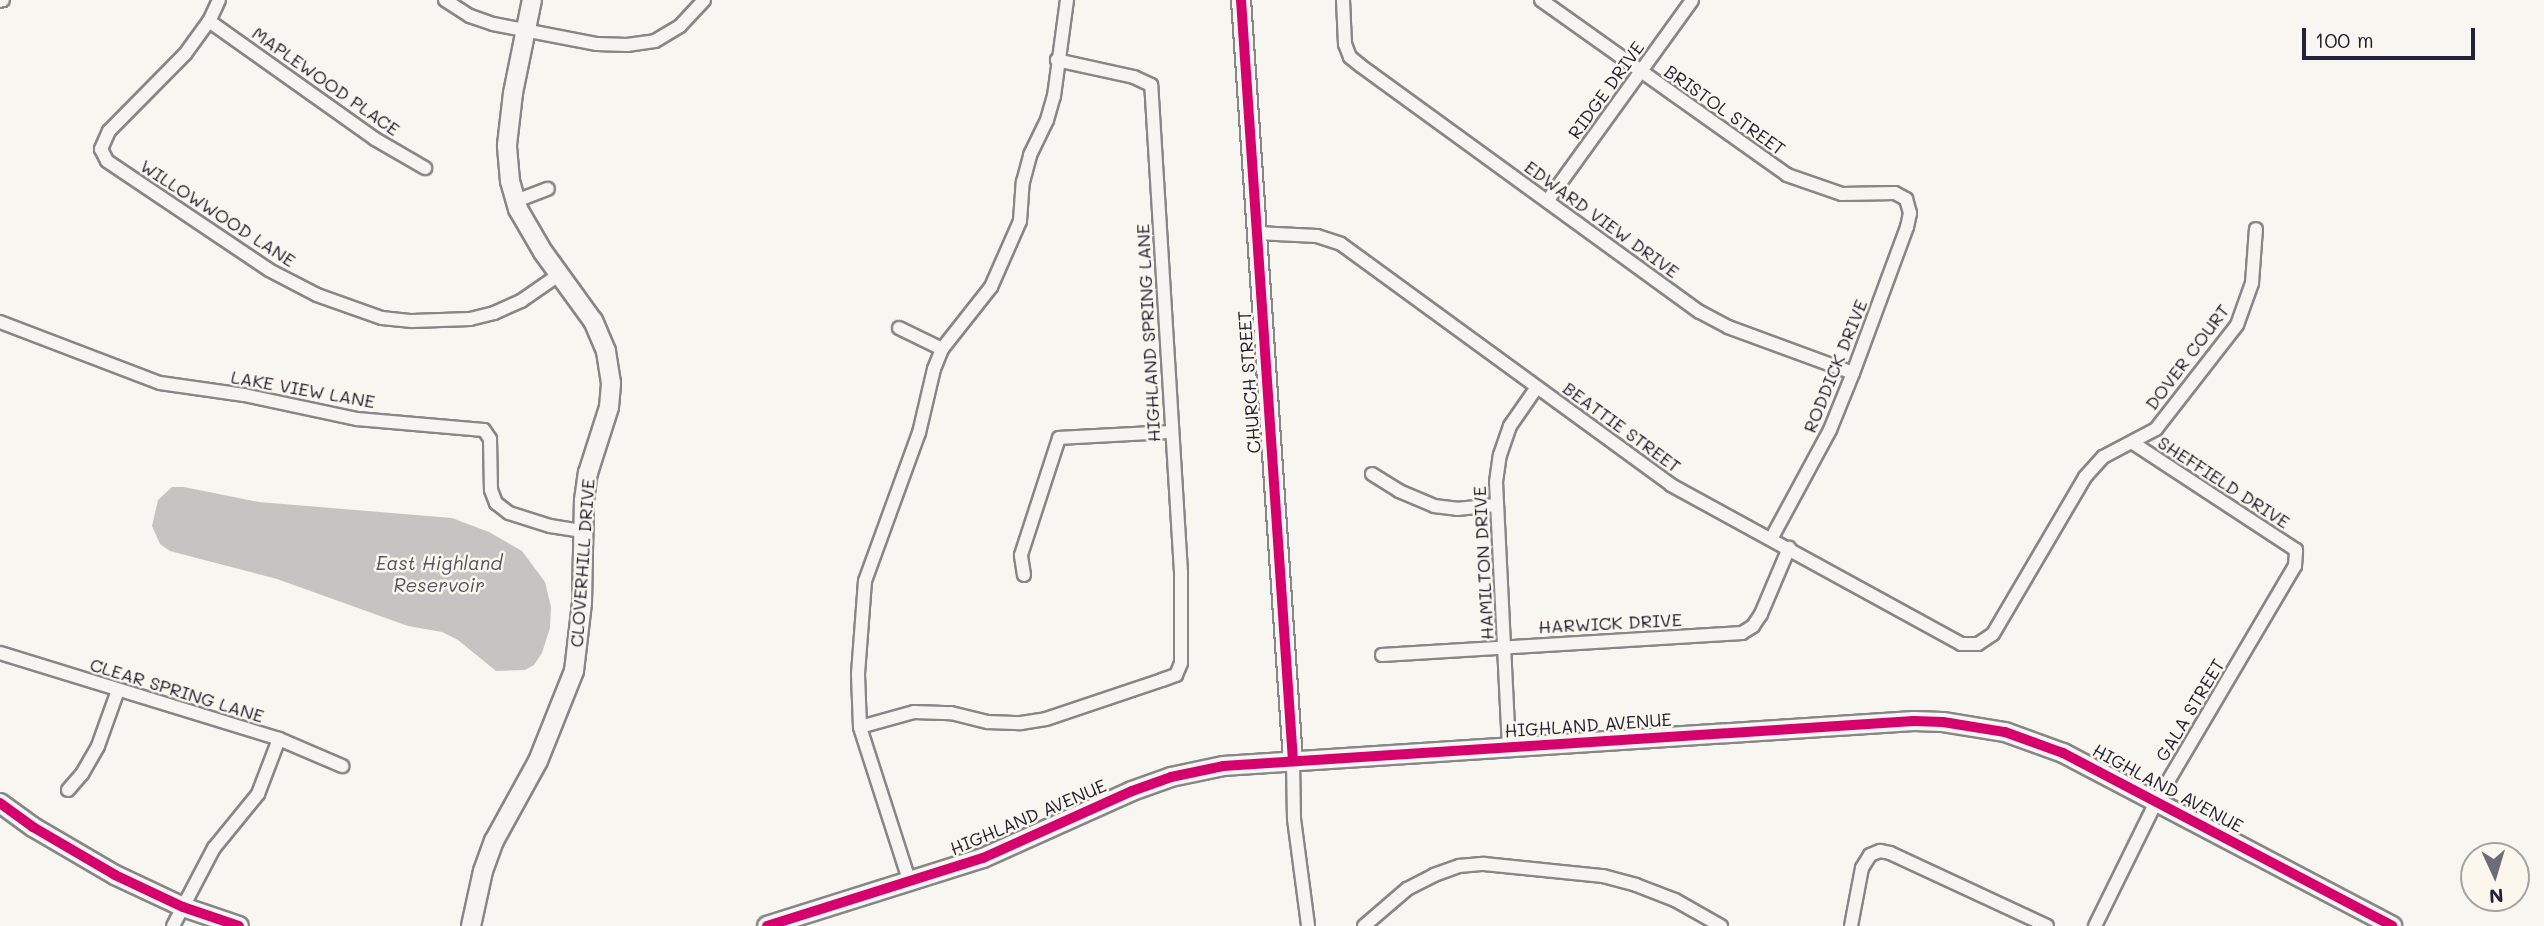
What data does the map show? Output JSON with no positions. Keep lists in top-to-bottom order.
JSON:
{
  "streets": {
    "main road": ["CHURCH STREET", "CLOVERHILL DRIVE", "HIGHLAND AVENUE"],
    "street": [
      "MAPLEWOOD PLACE",
      "RIDGE DRIVE",
      "BRISTOL STREET",
      "WILLOWWOOD LANE",
      "EDWARD VIEW DRIVE",
      "HIGHLAND SPRING LANE",
      "DOVER COURT",
      "RODDICK DRIVE",
      "LAKE VIEW LANE",
      "BEATTIE STREET",
      "SHEFFIELD DRIVE",
      "HAMILTON DRIVE",
      "HARWICK DRIVE",
      "CLEAR SPRING LANE",
      "GALA STREET"
    ]
  },
  "crossings": [
    ["MAPLEWOOD PLACE", "WILLOWWOOD LANE"],
    ["RIDGE DRIVE", "BRISTOL STREET"],
    ["RIDGE DRIVE", "EDWARD VIEW DRIVE"],
    ["BRISTOL STREET", "RODDICK DRIVE"],
    ["WILLOWWOOD LANE", "CLOVERHILL DRIVE"],
    ["EDWARD VIEW DRIVE", "RODDICK DRIVE"],
    ["DOVER COURT", "BEATTIE STREET"],
    ["DOVER COURT", "SHEFFIELD DRIVE"],
    ["RODDICK DRIVE", "BEATTIE STREET"],
    ["CHURCH STREET", "BEATTIE STREET"],
    ["CHURCH STREET", "HIGHLAND AVENUE"],
    ["LAKE VIEW LANE", "CLOVERHILL DRIVE"],
    ["BEATTIE STREET", "HAMILTON DRIVE"],
    ["BEATTIE STREET", "HARWICK DRIVE"],
    ["SHEFFIELD DRIVE", "GALA STREET"],
    ["HAMILTON DRIVE", "HARWICK DRIVE"],
    ["HAMILTON DRIVE", "HIGHLAND AVENUE"],
    ["GALA STREET", "HIGHLAND AVENUE"]
  ],
  "water": ["East Highland Reservoir"],
  "scale_bar": "100 m",
  "north": "bottom"
}
